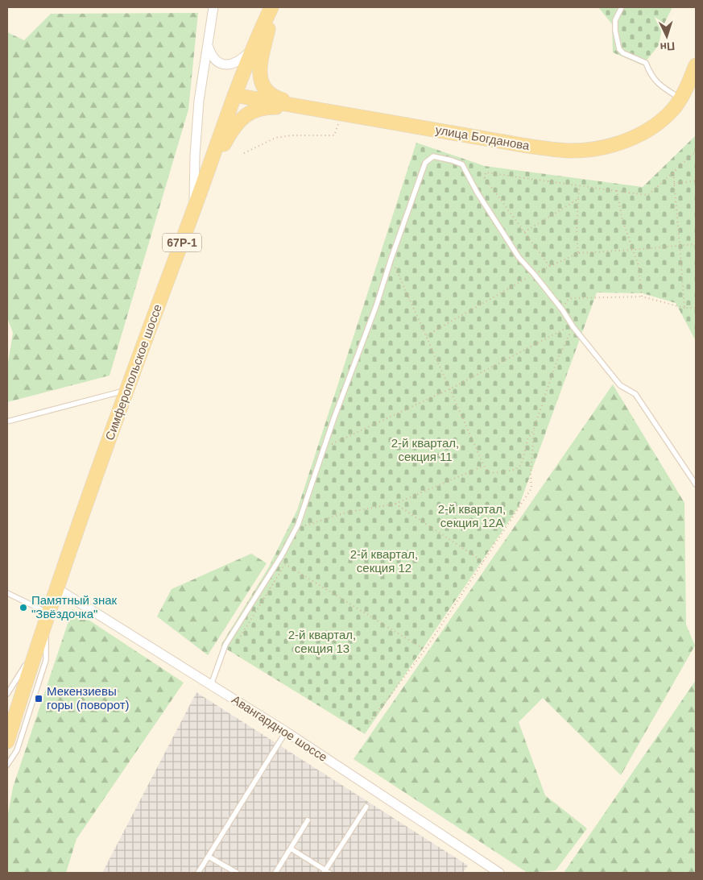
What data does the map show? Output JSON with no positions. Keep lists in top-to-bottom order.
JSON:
{
  "streets": {
    "main road": ["улица Богданова", "67Р-1", "Симферопольское шоссе"],
    "street": ["Авангардное шоссе"]
  },
  "crossings": [
    ["улица Богданова", "Симферопольское шоссе"],
    ["Симферопольское шоссе", "Авангардное шоссе"]
  ],
  "parks": [
    "2-й квартал, секция 11",
    "2-й квартал, секция 12А",
    "2-й квартал, секция 12",
    "2-й квартал, секция 13"
  ],
  "places": {
    "other": ["Памятный знак \"Звёздочка\""],
    "transit": ["Мекензиевы горы (поворот)"]
  },
  "north": "bottom"
}
